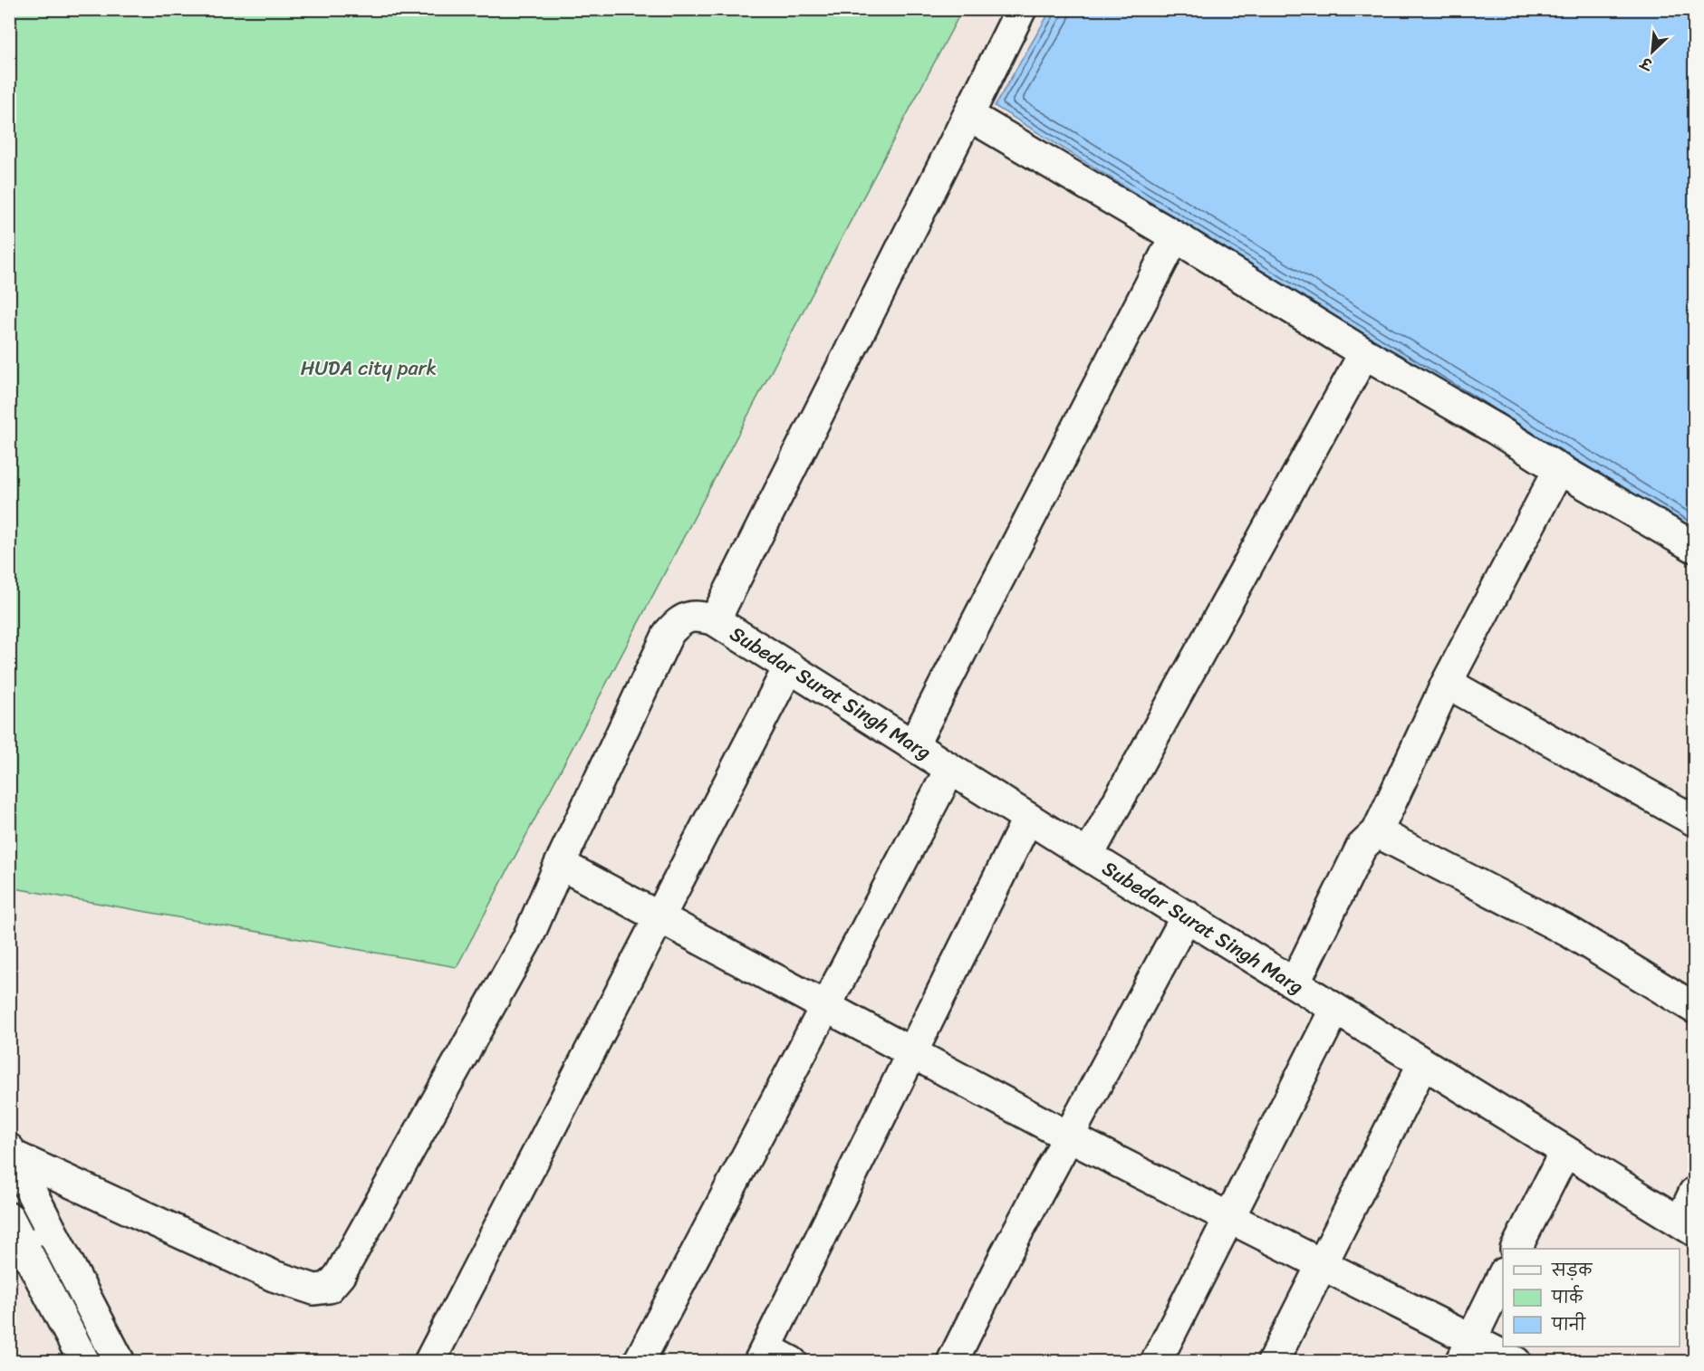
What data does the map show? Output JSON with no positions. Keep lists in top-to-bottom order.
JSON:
{
  "streets": {
    "street": ["Subedar Surat Singh Marg"]
  },
  "parks": ["HUDA city park"],
  "legend": ["सड़क", "पार्क", "पानी"],
  "north": "bottom left"
}
